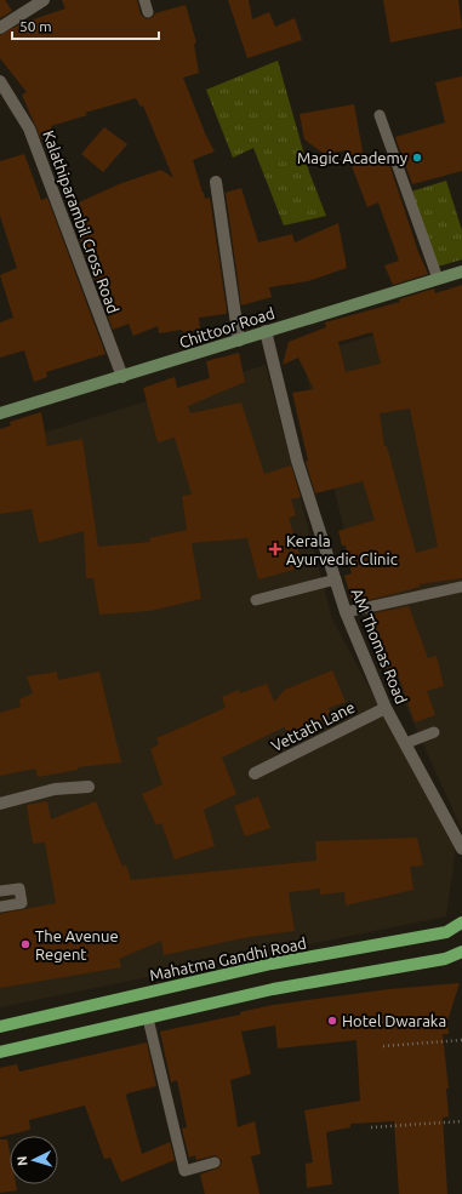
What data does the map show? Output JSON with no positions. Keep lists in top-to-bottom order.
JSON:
{
  "streets": {
    "main road": ["Chittoor Road", "Mahatma Gandhi Road"],
    "street": ["Kalathiparambil Cross Road", "AM Thomas Road", "Vettath Lane"]
  },
  "crossings": [
    ["Kalathiparambil Cross Road", "Chittoor Road"],
    ["Chittoor Road", "AM Thomas Road"],
    ["AM Thomas Road", "Vettath Lane"]
  ],
  "places": {
    "other": ["Magic Academy", "The Avenue Regent", "Hotel Dwaraka"],
    "health": ["Kerala Ayurvedic Clinic"]
  },
  "scale_bar": "50 m",
  "north": "left"
}
